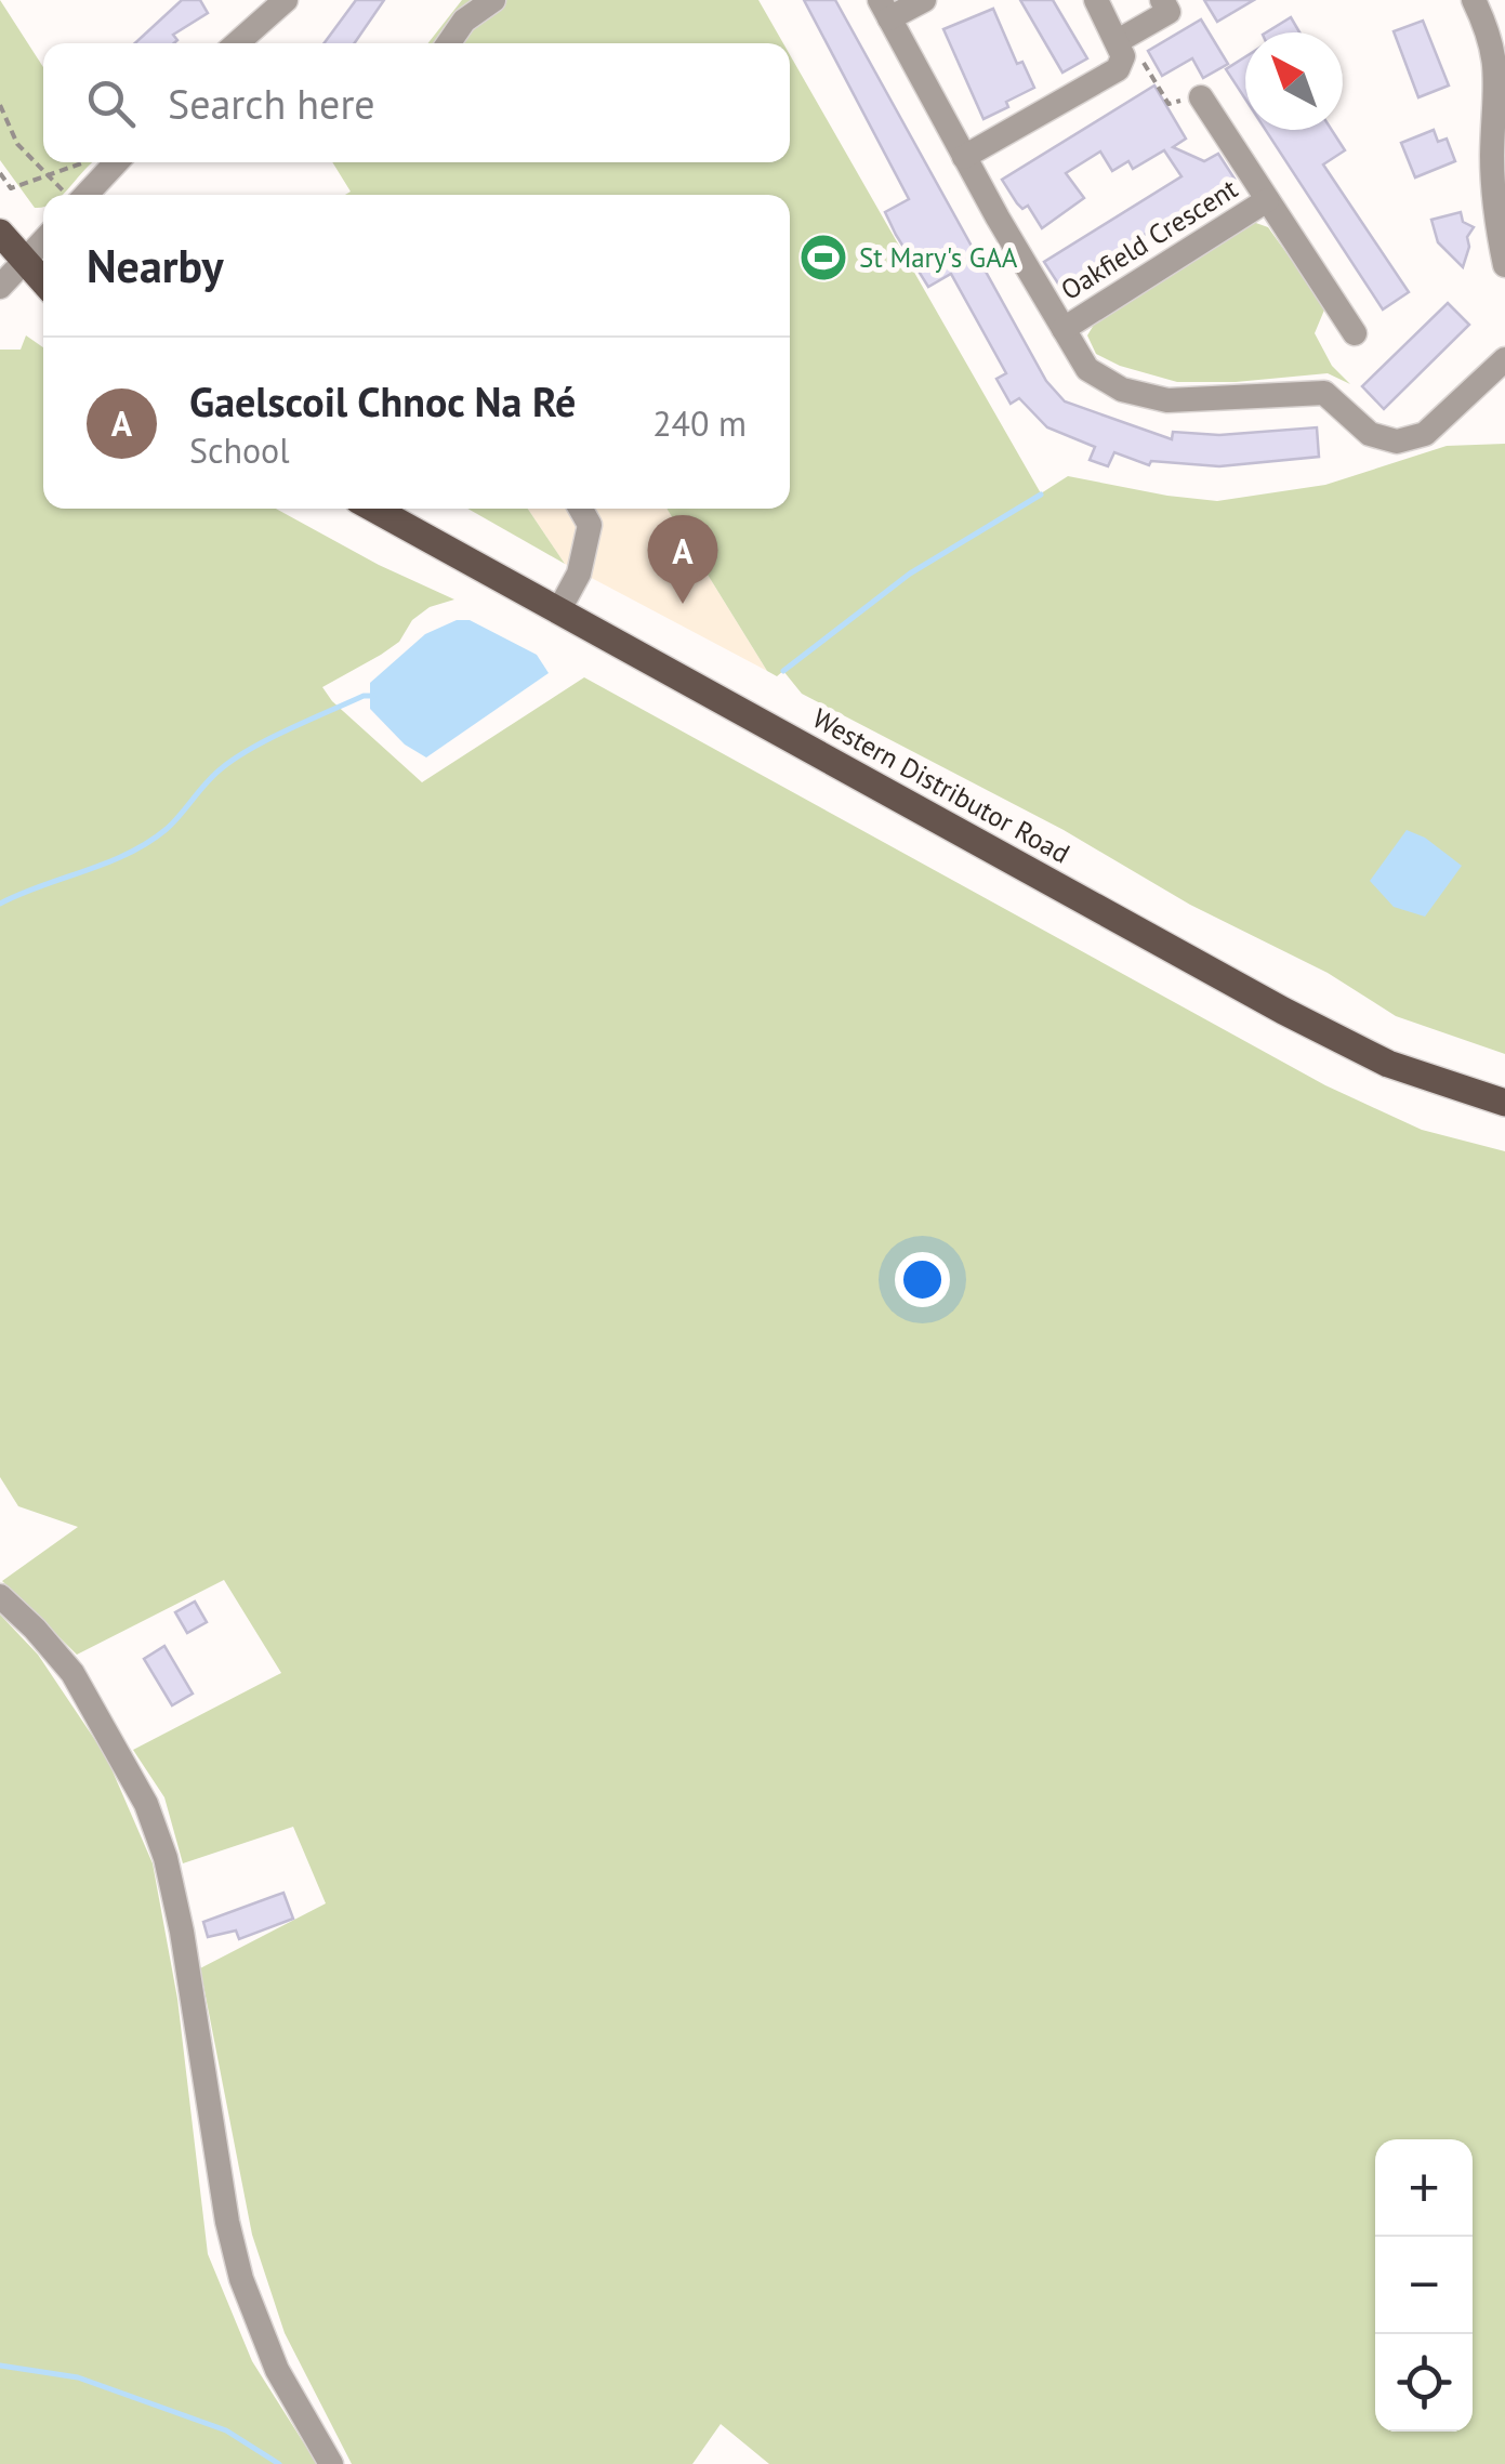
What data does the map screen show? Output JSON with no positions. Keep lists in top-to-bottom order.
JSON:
{
  "streets": {
    "main road": ["Western Distributor Road"],
    "street": ["Oakfield Crescent"]
  },
  "places": {
    "sports": ["St Mary's GAA"]
  },
  "north": "top left",
  "page": {
    "search": "Search here",
    "heading": "Nearby",
    "list": [
      {
        "mark": "A",
        "name": "Gaelscoil Chnoc Na Ré",
        "note": "School",
        "value": "240 m"
      }
    ],
    "pins": "A",
    "map_buttons": ["+", "−"]
  }
}
